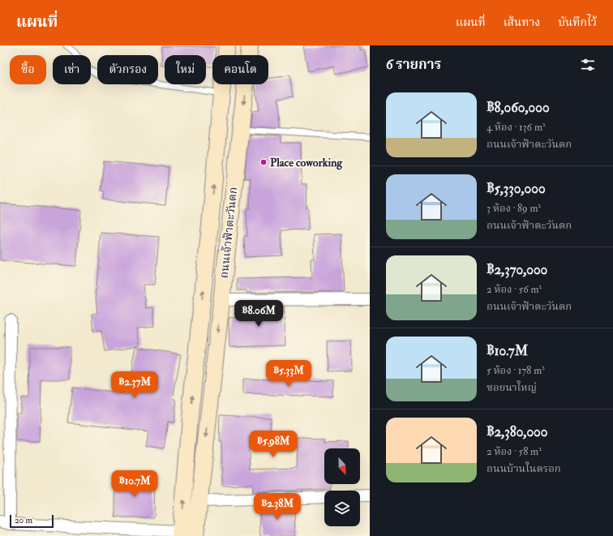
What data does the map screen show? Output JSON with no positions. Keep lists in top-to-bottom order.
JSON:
{
  "streets": {
    "main road": ["ถนนเจ้าฟ้าตะวันตก"]
  },
  "places": ["Place coworking"],
  "scale_bar": "20 m",
  "north": "bottom",
  "page": {
    "header": "แผนที่",
    "nav": ["แผนที่", "เส้นทาง", "บันทึกไว้"],
    "heading": "6 รายการ",
    "chip": [
      "ซื้อ",
      "เช่า",
      "ตัวกรอง",
      "ใหม่",
      "คอนโด"
    ],
    "list": [
      {
        "name": "฿8,060,000",
        "note": "4 ห้อง · 136 m² · ถนนเจ้าฟ้าตะวันตก"
      },
      {
        "name": "฿5,330,000",
        "note": "3 ห้อง · 89 m² · ถนนเจ้าฟ้าตะวันตก"
      },
      {
        "name": "฿2,370,000",
        "note": "2 ห้อง · 56 m² · ถนนเจ้าฟ้าตะวันตก"
      },
      {
        "name": "฿10.7M",
        "note": "5 ห้อง · 178 m² · ซอยนาใหญ่"
      },
      {
        "name": "฿2,380,000",
        "note": "2 ห้อง · 58 m² · ถนนบ้านในตรอก"
      }
    ],
    "price": [
      "฿8.06M",
      "฿5.33M",
      "฿2.37M",
      "฿5.98M",
      "฿10.7M",
      "฿2.38M"
    ],
    "scale": "20 m"
  }
}
